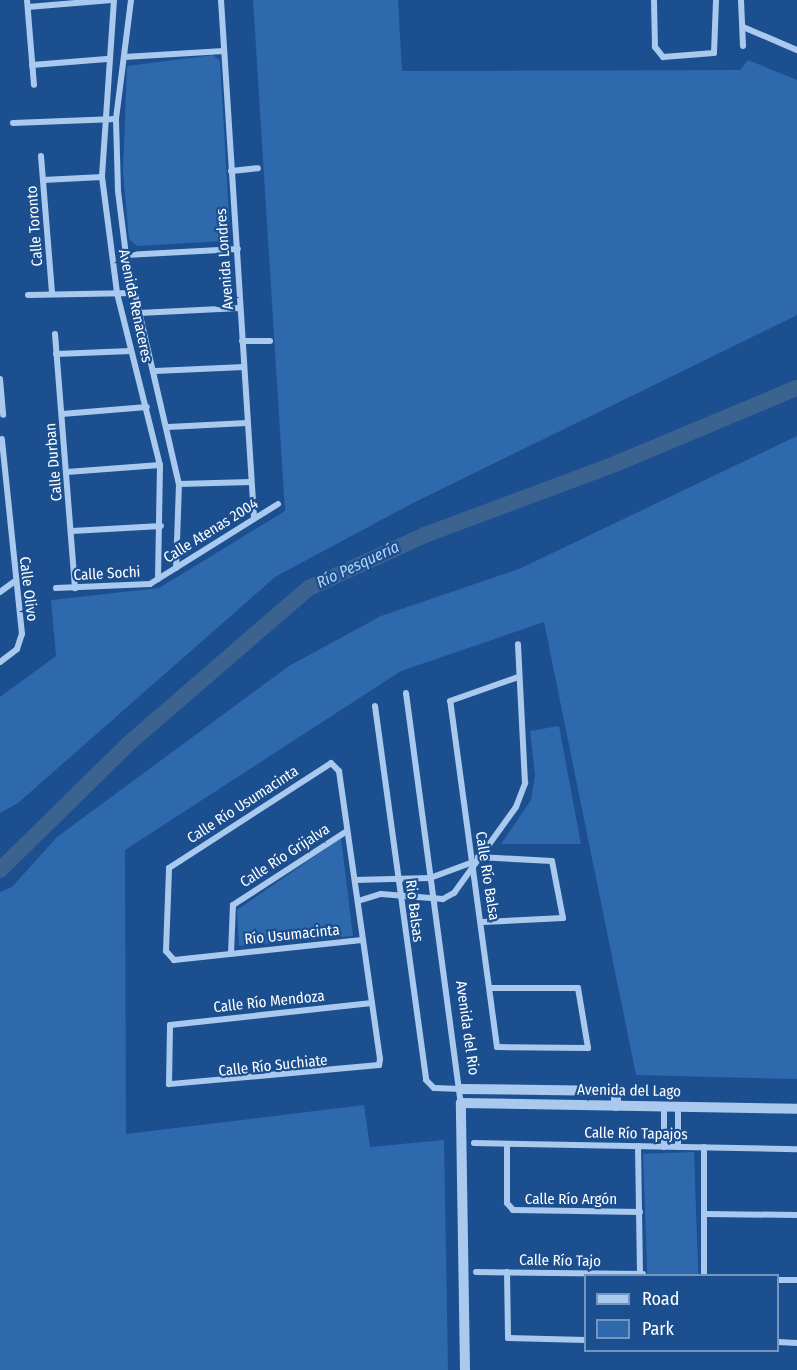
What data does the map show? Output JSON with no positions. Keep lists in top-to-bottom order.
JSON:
{
  "streets": {
    "street": [
      "Calle Toronto",
      "Avenida Londres",
      "Avenida Renaceres",
      "Calle Durban",
      "Calle Atenas 2004",
      "Calle Sochi",
      "Calle Olivo",
      "Calle Río Usumacinta",
      "Calle Río Grijalva",
      "Calle Río Balsa",
      "Rio Balsas",
      "Río Usumacinta",
      "Calle Río Mendoza",
      "Avenida del Rio",
      "Calle Río Suchiate",
      "Avenida del Lago",
      "Calle Río Tapajos",
      "Calle Río Argón",
      "Calle Río Tajo"
    ]
  },
  "crossings": [
    ["Avenida Londres", "Calle Atenas 2004"],
    ["Avenida Renaceres", "Calle Atenas 2004"],
    ["Avenida Renaceres", "Calle Sochi"],
    ["Calle Durban", "Calle Sochi"],
    ["Calle Atenas 2004", "Calle Sochi"],
    ["Calle Río Usumacinta", "Río Usumacinta"],
    ["Calle Río Grijalva", "Río Usumacinta"],
    ["Rio Balsas", "Avenida del Rio"],
    ["Rio Balsas", "Avenida del Lago"],
    ["Calle Río Mendoza", "Calle Río Suchiate"],
    ["Avenida del Rio", "Avenida del Lago"],
    ["Calle Río Tapajos", "Calle Río Argón"]
  ],
  "water": ["Río Pesquería"],
  "legend": ["Road", "Park"]
}
